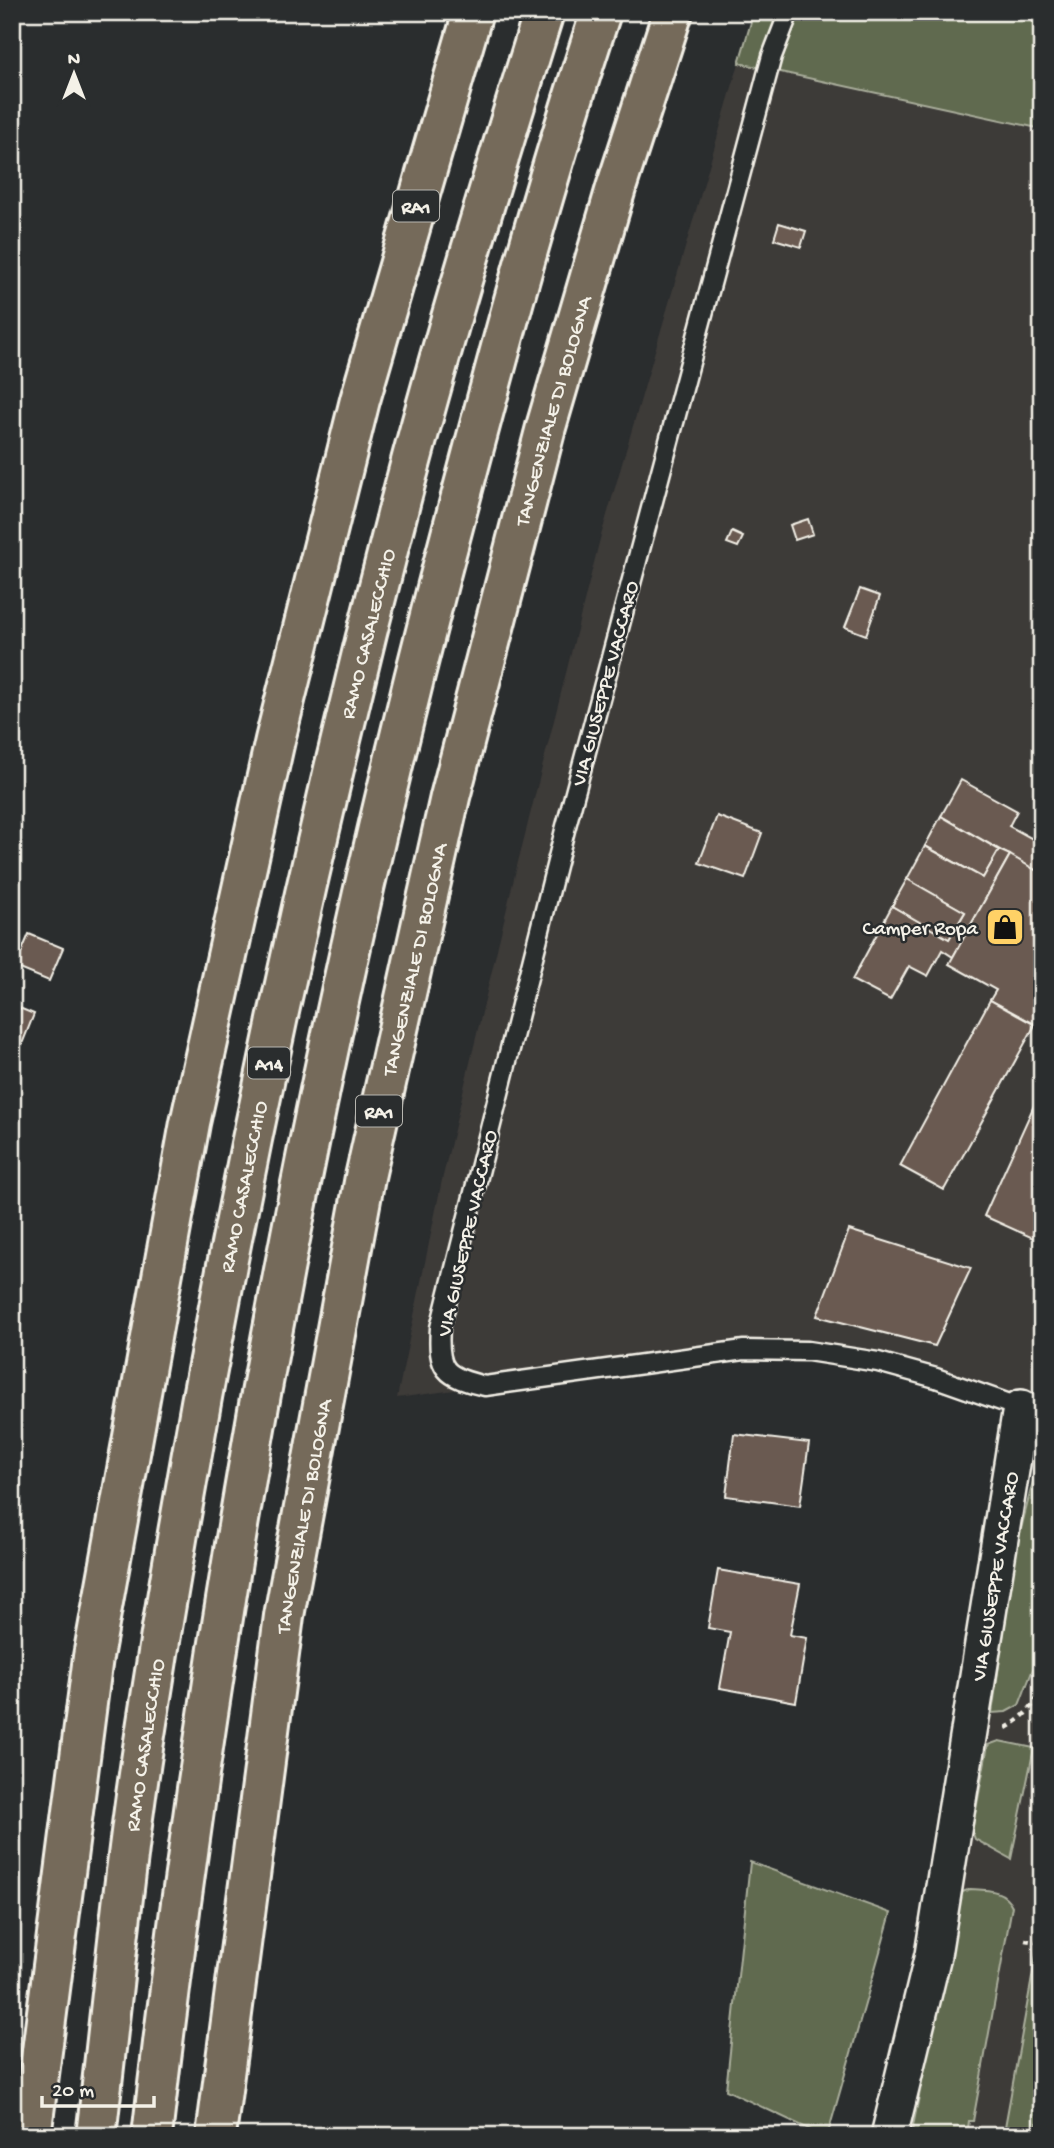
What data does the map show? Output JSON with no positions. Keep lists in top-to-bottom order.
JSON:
{
  "streets": {
    "highway": [
      "RA1",
      "TANGENZIALE DI BOLOGNA",
      "RAMO CASALECCHIO",
      "A14"
    ],
    "street": ["VIA GIUSEPPE VACCARO"]
  },
  "places": {
    "shop": ["Camper Ropa"]
  },
  "scale_bar": "20 m",
  "north": "top"
}
